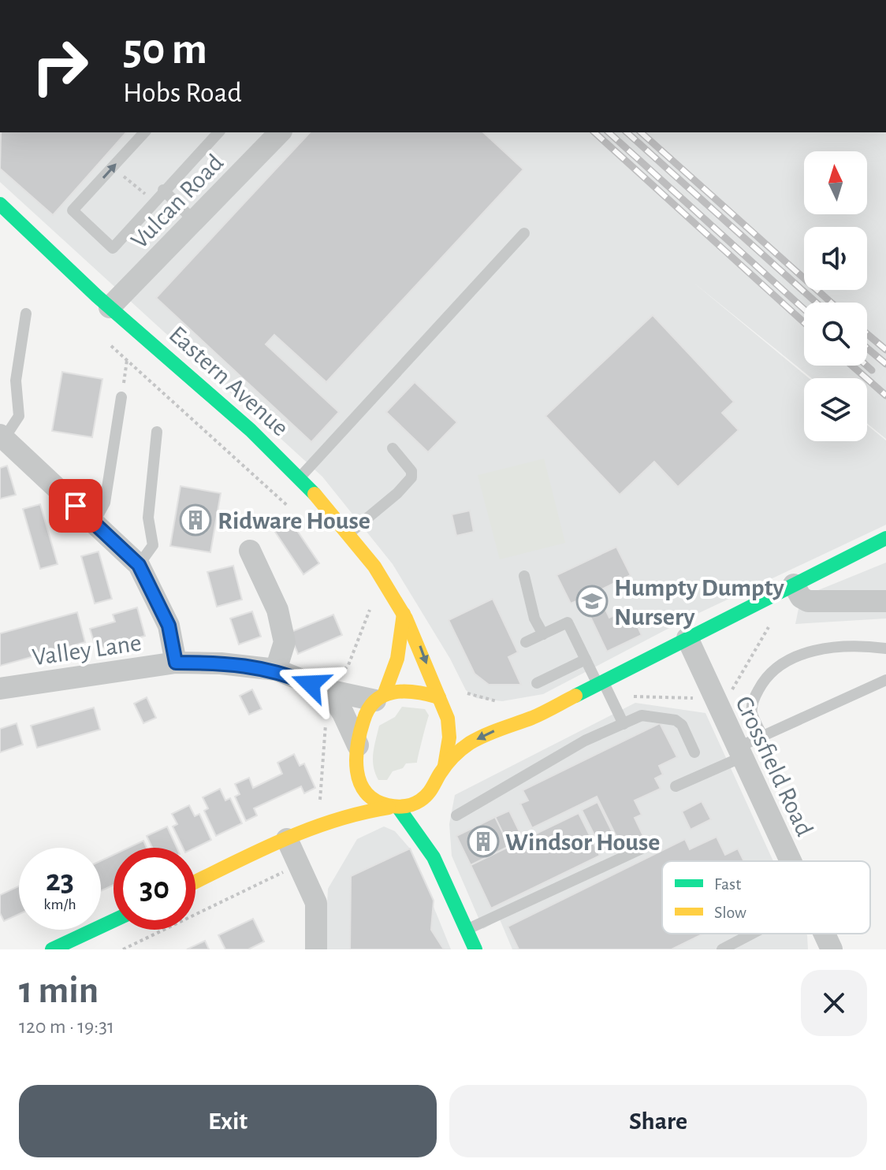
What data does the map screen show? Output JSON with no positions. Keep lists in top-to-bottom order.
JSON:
{
  "streets": {
    "main road": ["Eastern Avenue"],
    "street": ["Vulcan Road", "Valley Lane", "Crossfield Road"]
  },
  "crossings": [
    ["Vulcan Road", "Eastern Avenue"],
    ["Eastern Avenue", "Valley Lane"]
  ],
  "places": {
    "building": ["Ridware House", "Windsor House"],
    "school or university": ["Humpty Dumpty Nursery"]
  },
  "legend": ["Fast", "Slow"],
  "north": "top",
  "page": {
    "turn": ["50 m", "Hobs Road"],
    "speed": "23 km/h",
    "limit": "30",
    "heading": ["1 min", "120 m · 19:31"],
    "buttons": ["Exit", "Share"]
  }
}
